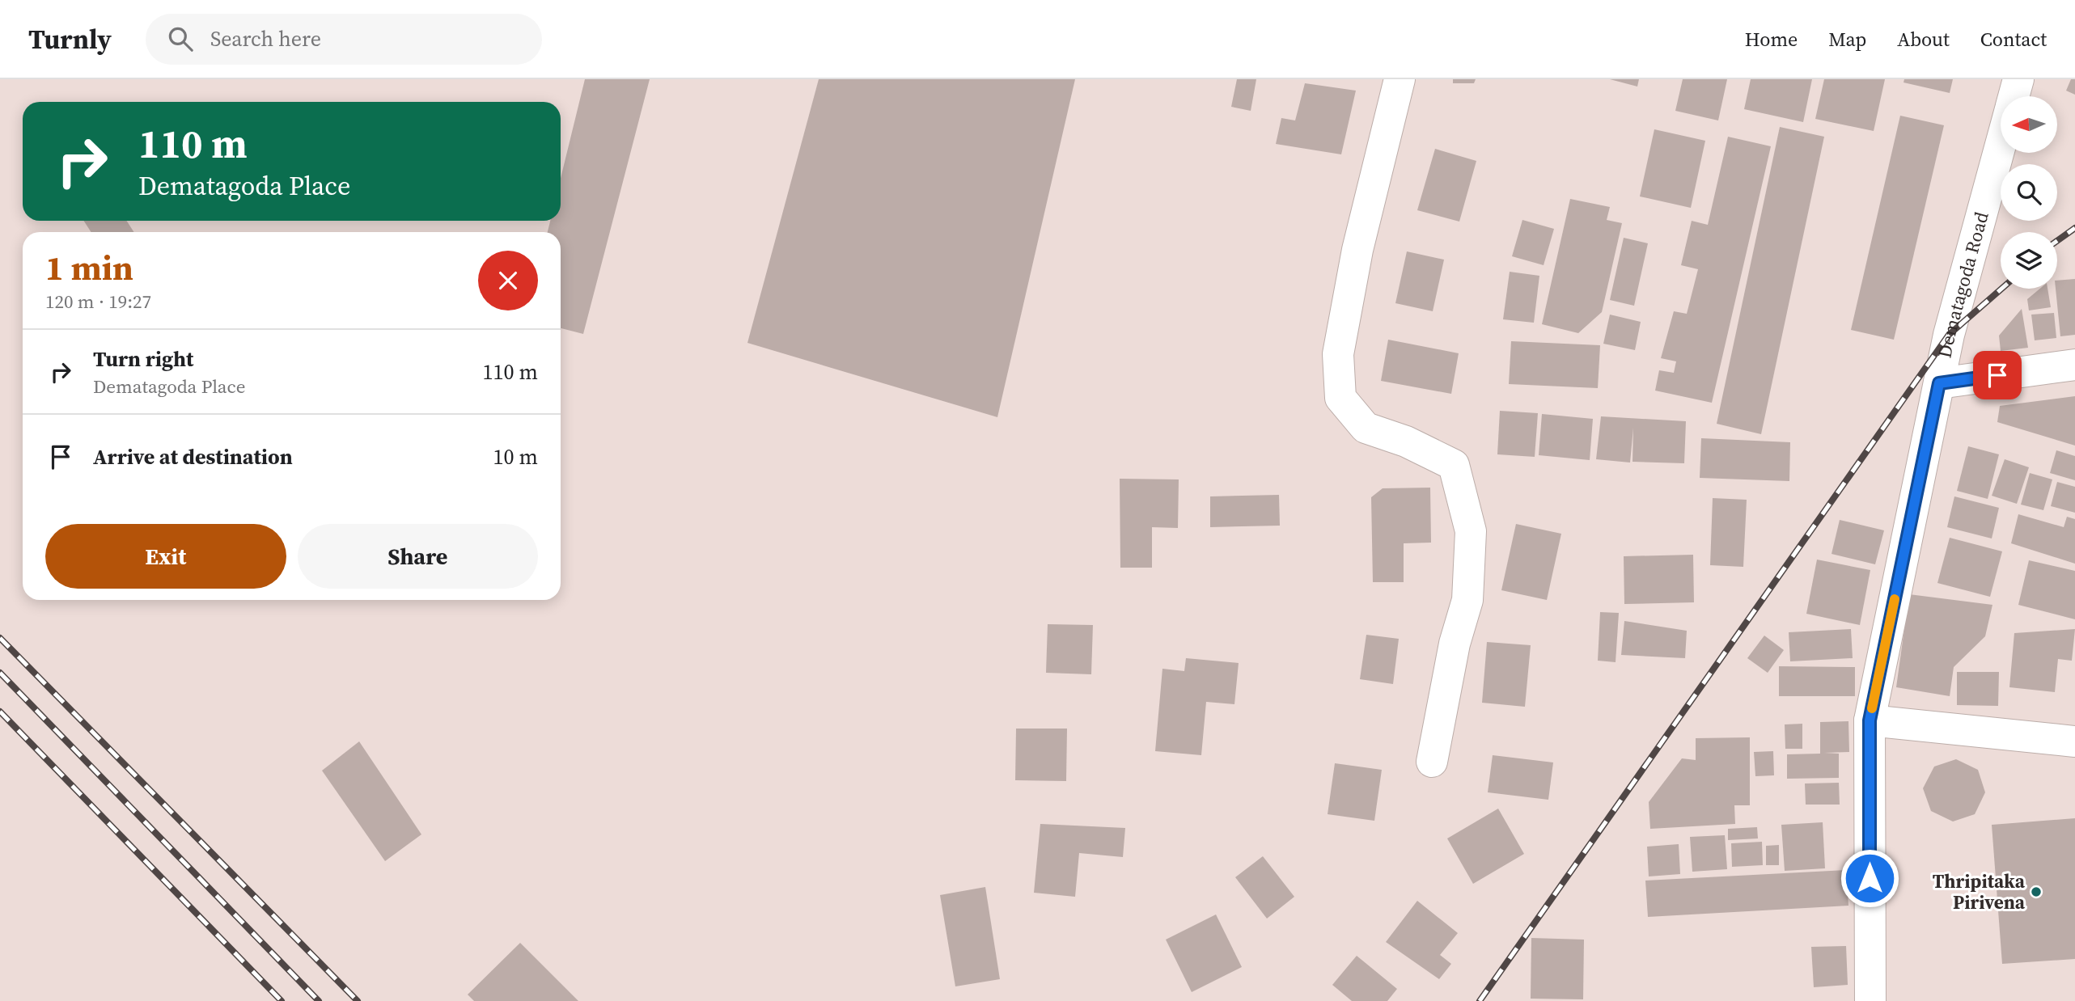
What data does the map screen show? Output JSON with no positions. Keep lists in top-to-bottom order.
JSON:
{
  "streets": {
    "main road": ["Dematagoda Road"]
  },
  "places": ["Thripitaka Pirivena"],
  "north": "left",
  "page": {
    "header": "Turnly",
    "search": "Search here",
    "nav": [
      "Home",
      "Map",
      "About",
      "Contact"
    ],
    "turn": ["110 m", "Dematagoda Place"],
    "heading": ["1 min", "120 m · 19:27"],
    "list": [
      {
        "name": "Turn right",
        "note": "Dematagoda Place",
        "value": "110 m"
      },
      {
        "name": "Arrive at destination",
        "value": "10 m"
      }
    ],
    "buttons": ["Exit", "Share"]
  }
}
